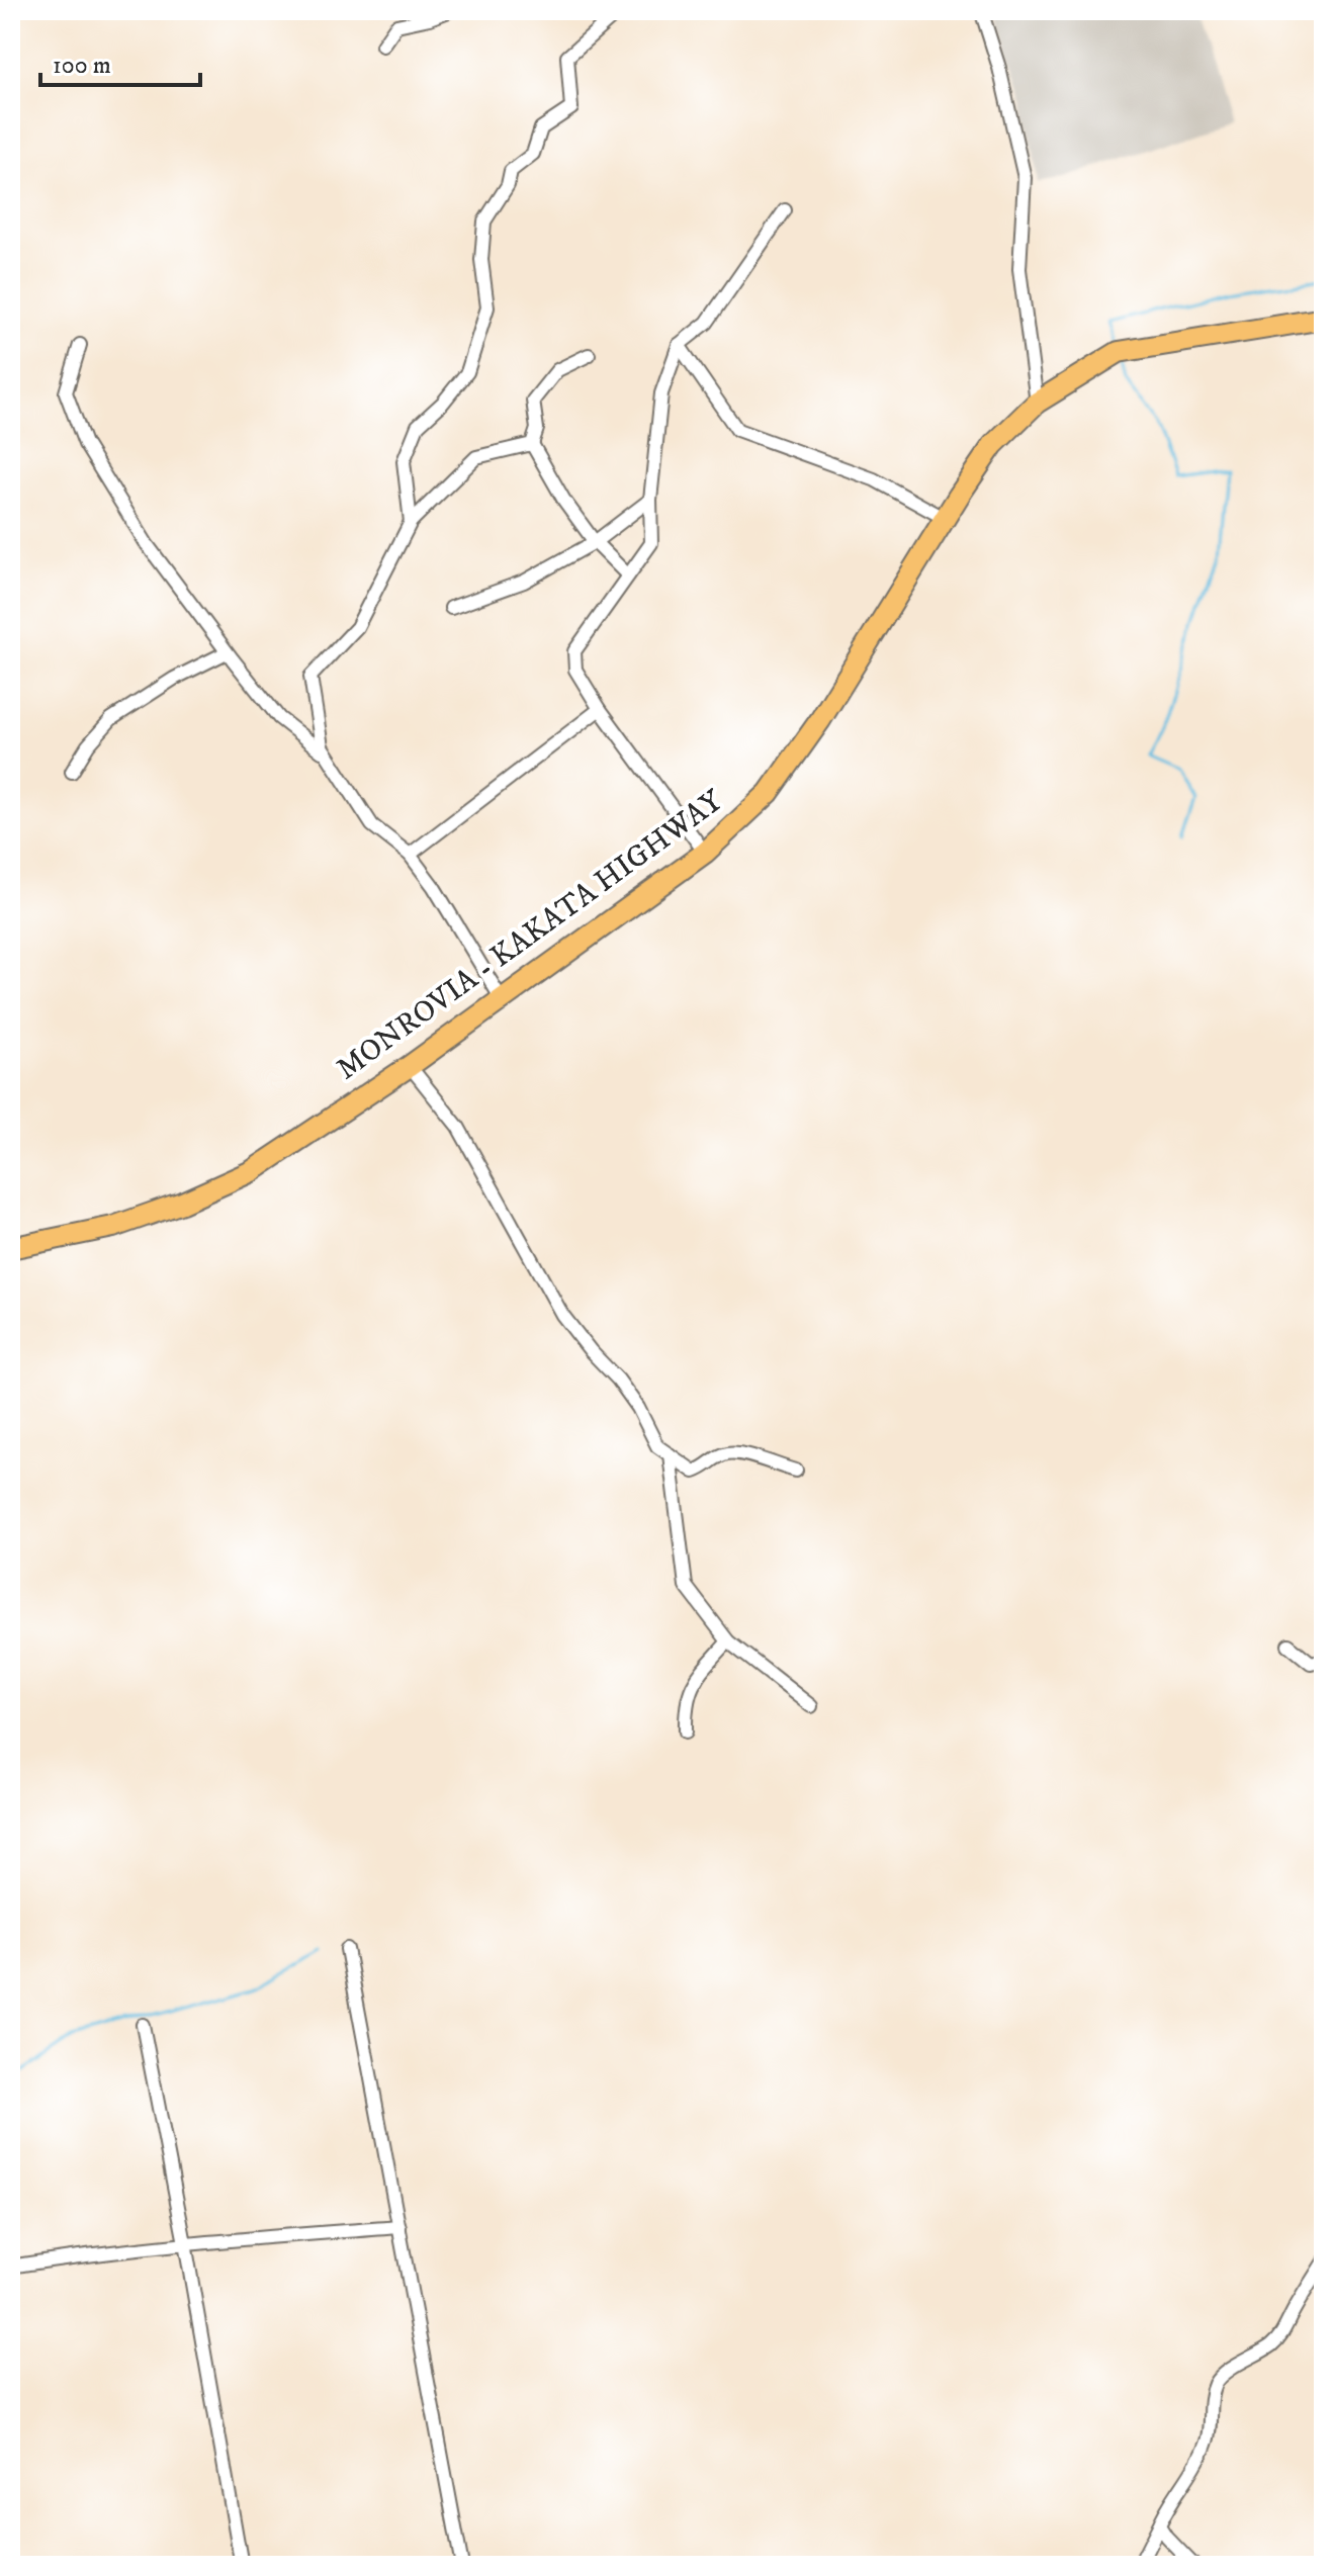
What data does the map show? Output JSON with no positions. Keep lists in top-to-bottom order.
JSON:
{
  "streets": {
    "highway": ["MONROVIA - KAKATA HIGHWAY"]
  },
  "scale_bar": "100 m"
}
